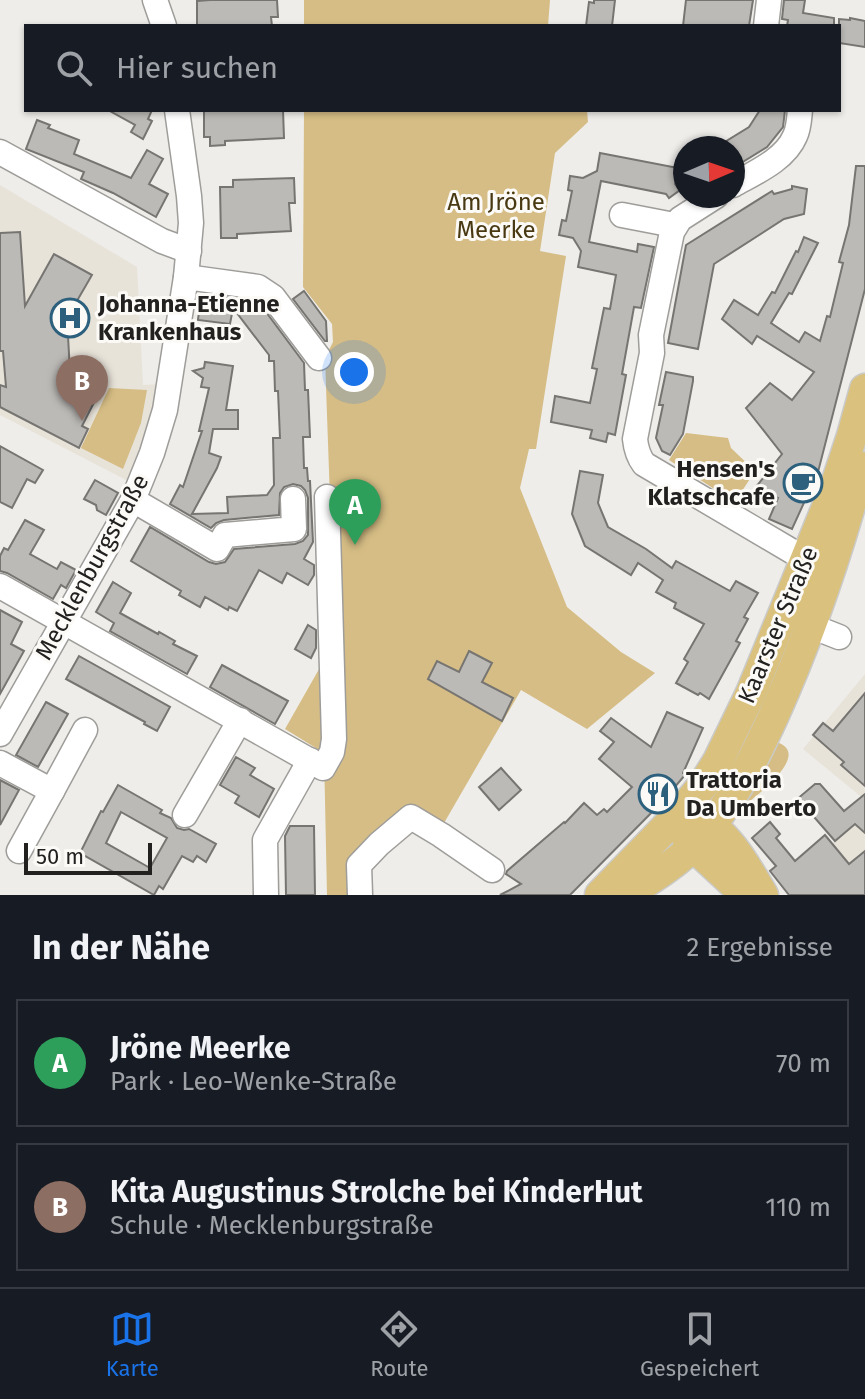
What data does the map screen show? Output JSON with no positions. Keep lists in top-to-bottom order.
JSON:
{
  "streets": {
    "main road": ["Kaarster Straße"],
    "street": ["Mecklenburgstraße"]
  },
  "parks": ["Am Jröne Meerke"],
  "places": {
    "hospital": ["Johanna-Etienne Krankenhaus"],
    "cafe": ["Hensen's Klatschcafe"],
    "restaurant": ["Trattoria Da Umberto"]
  },
  "scale_bar": "50 m",
  "north": "right",
  "page": {
    "search": "Hier suchen",
    "pins": ["B", "A"],
    "scale": "50 m",
    "heading": ["In der Nähe", "2 Ergebnisse"],
    "list": [
      {
        "mark": "A",
        "name": "Jröne Meerke",
        "note": "Park · Leo-Wenke-Straße",
        "value": "70 m"
      },
      {
        "mark": "B",
        "name": "Kita Augustinus Strolche bei KinderHut",
        "note": "Schule · Mecklenburgstraße",
        "value": "110 m"
      }
    ],
    "nav": ["Karte", "Route", "Gespeichert"]
  }
}
